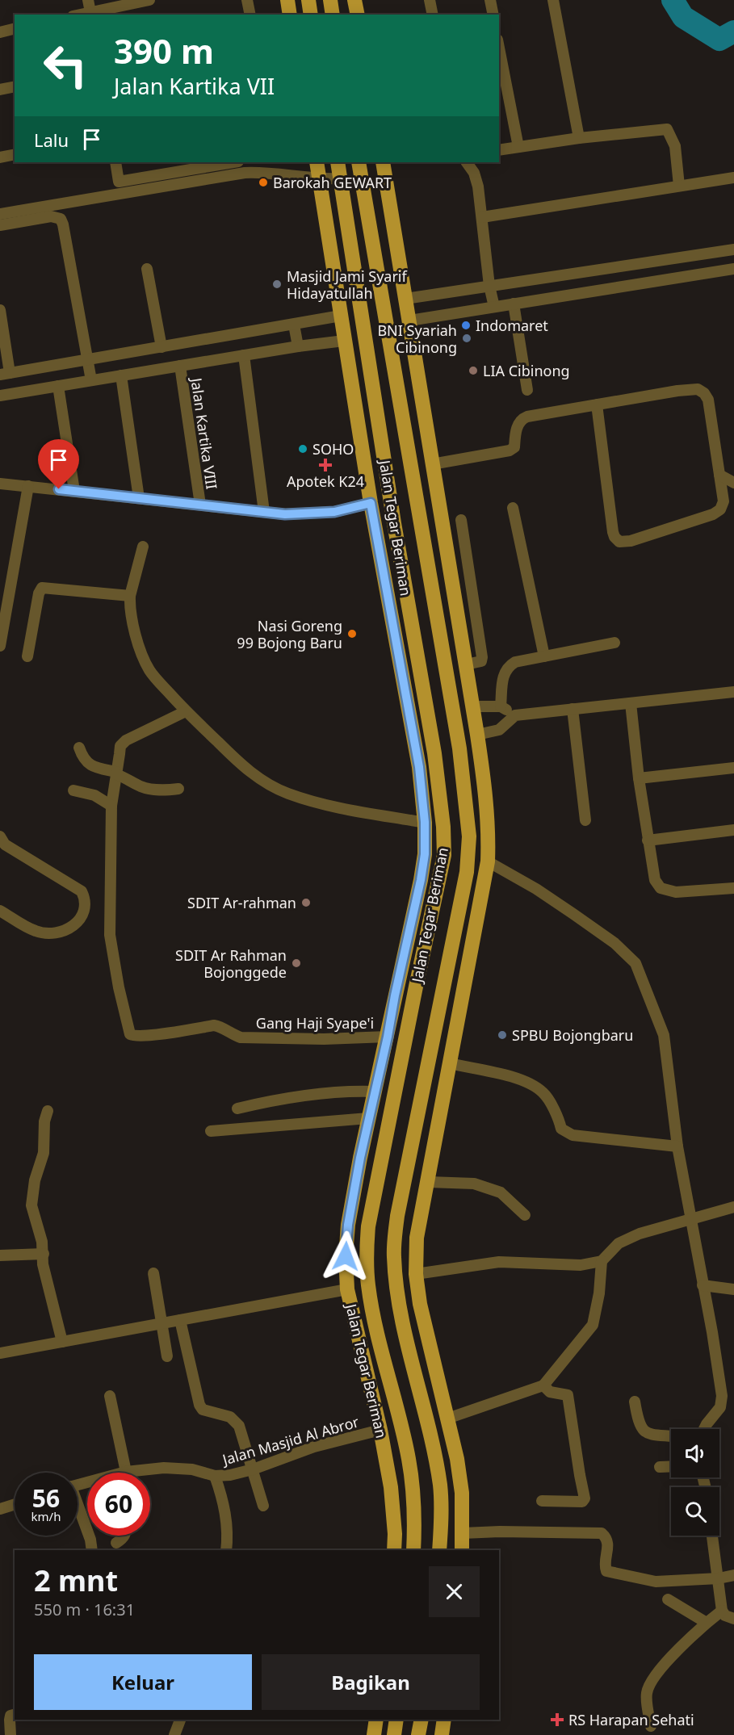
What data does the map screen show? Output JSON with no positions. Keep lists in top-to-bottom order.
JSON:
{
  "streets": {
    "main road": ["Jalan Tegar Beriman"],
    "street": ["Jalan Kartika VIII", "Gang Haji Syape'i", "Jalan Masjid Al Abror"]
  },
  "crossings": [
    ["Jalan Tegar Beriman", "Gang Haji Syape'i"],
    ["Jalan Tegar Beriman", "Jalan Masjid Al Abror"]
  ],
  "places": {
    "other": [
      "Barokah GEWART",
      "Masjid Jami Syarif Hidayatullah",
      "Indomaret",
      "BNI Syariah Cibinong",
      "LIA Cibinong",
      "SOHO",
      "Nasi Goreng 99 Bojong Baru",
      "SDIT Ar-rahman",
      "SDIT Ar Rahman Bojonggede",
      "SPBU Bojongbaru"
    ],
    "health": ["Apotek K24", "RS Harapan Sehati"]
  },
  "page": {
    "turn": ["390 m", "Jalan Kartika VII"],
    "then": "Lalu",
    "speed": "56 km/h",
    "limit": "60",
    "heading": ["2 mnt", "550 m · 16:31"],
    "buttons": ["Keluar", "Bagikan"]
  }
}
